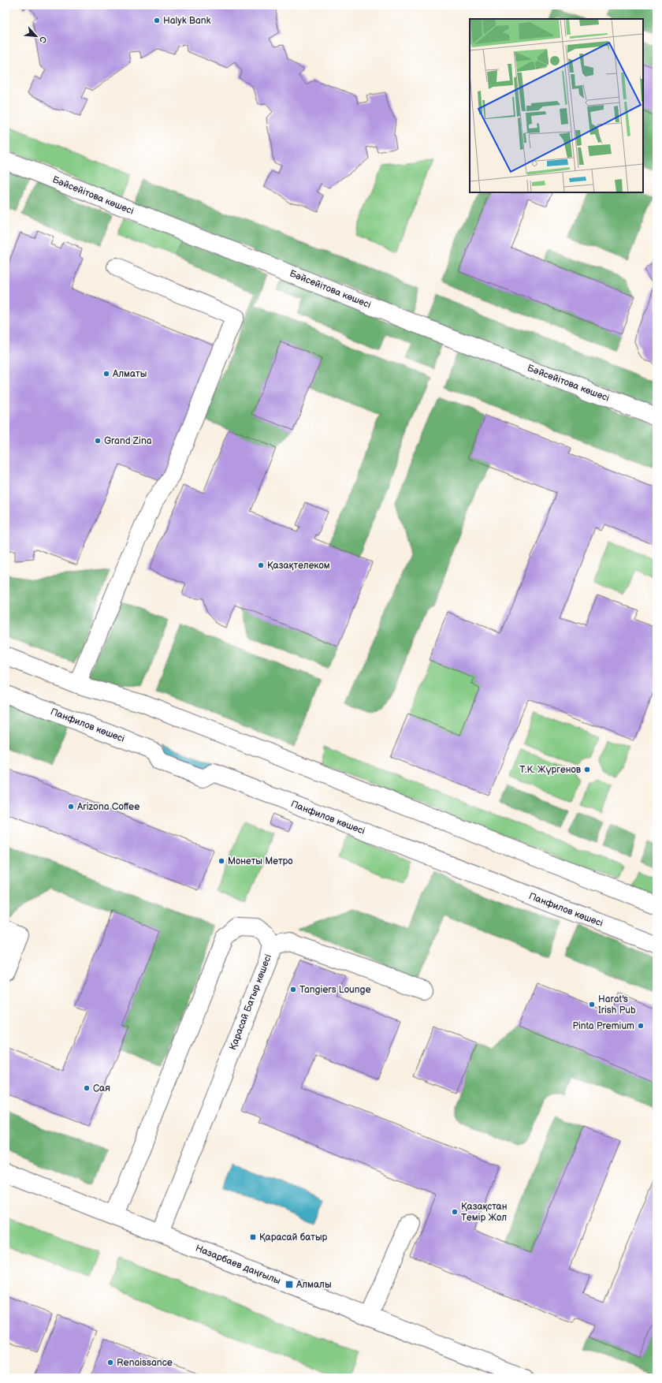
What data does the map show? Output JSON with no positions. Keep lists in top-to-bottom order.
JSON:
{
  "streets": {
    "street": [
      "Бәйсейітова көшесі",
      "Панфилов көшесі",
      "Қарасай Батыр көшесі",
      "Назарбаев даңғылы"
    ]
  },
  "crossings": [
    ["Қарасай Батыр көшесі", "Назарбаев даңғылы"]
  ],
  "places": {
    "other": [
      "Halyk Bank",
      "Алматы",
      "Grand Zina",
      "Қазақтелеком",
      "Т.К. Жүргенов",
      "Arizona Coffee",
      "Монеты Метро",
      "Tangiers Lounge",
      "Harat's Irish Pub",
      "Pinta Premium",
      "Сая",
      "Қазақстан Темір Жол",
      "Renaissance"
    ],
    "transit": ["Қарасай батыр", "Алмалы"]
  },
  "north": "bottom right"
}
